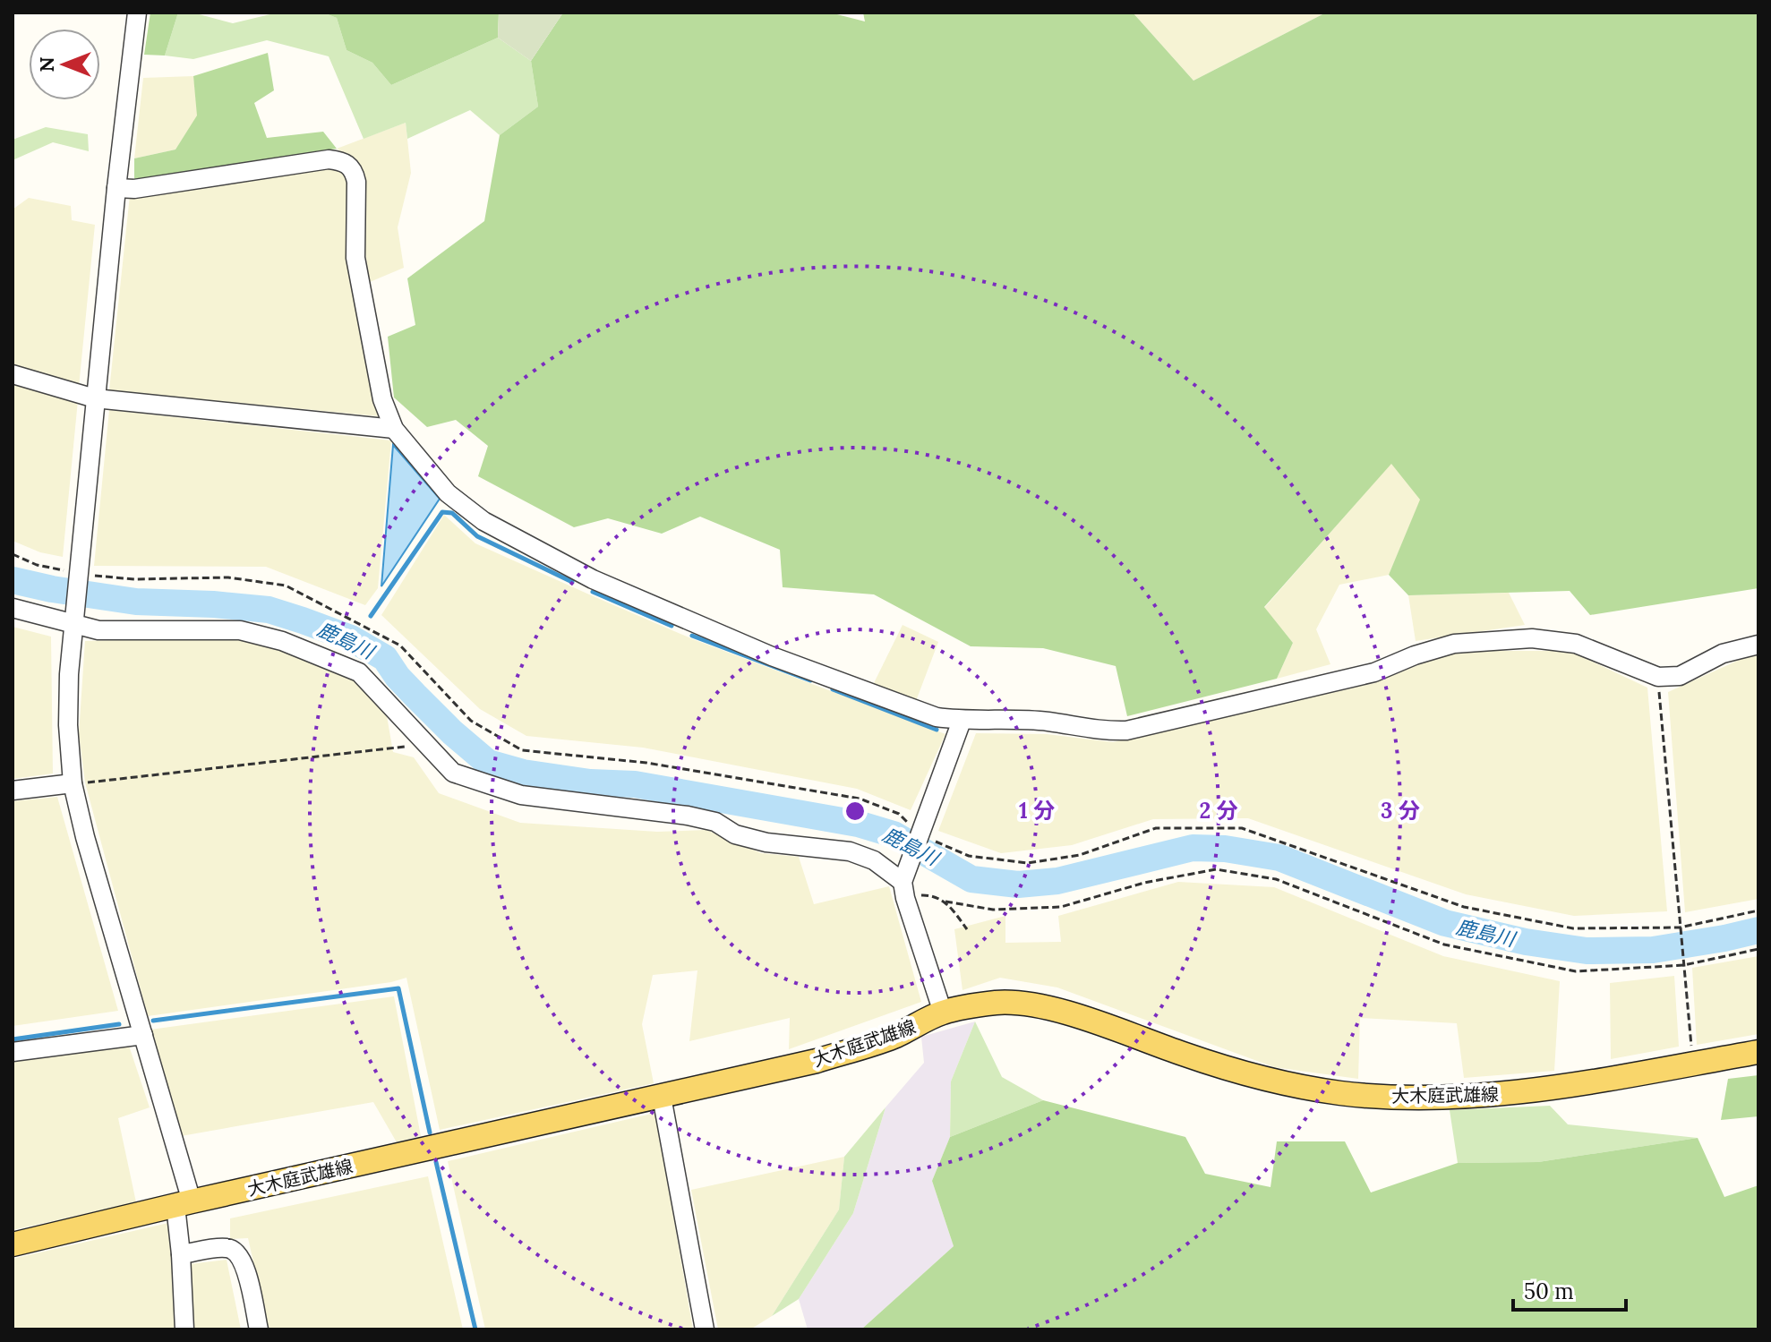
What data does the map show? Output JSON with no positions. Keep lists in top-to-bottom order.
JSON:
{
  "streets": {
    "main road": ["大木庭武雄線"]
  },
  "water": ["鹿島川"],
  "scale_bar": "50 m",
  "north": "left",
  "rings": ["1 分", "2 分", "3 分"]
}
